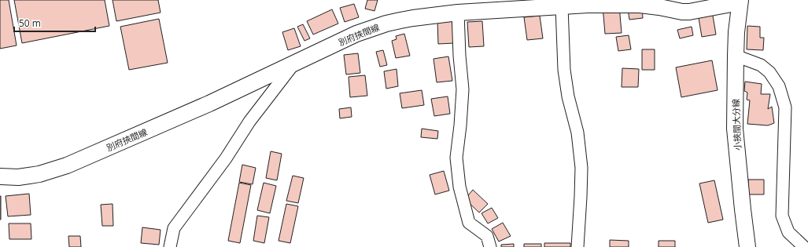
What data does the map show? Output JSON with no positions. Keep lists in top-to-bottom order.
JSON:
{
  "streets": {
    "main road": ["別府挾間線", "小挾間大分線"]
  },
  "crossings": [
    ["別府挾間線", "小挾間大分線"]
  ],
  "scale_bar": "50 m"
}
